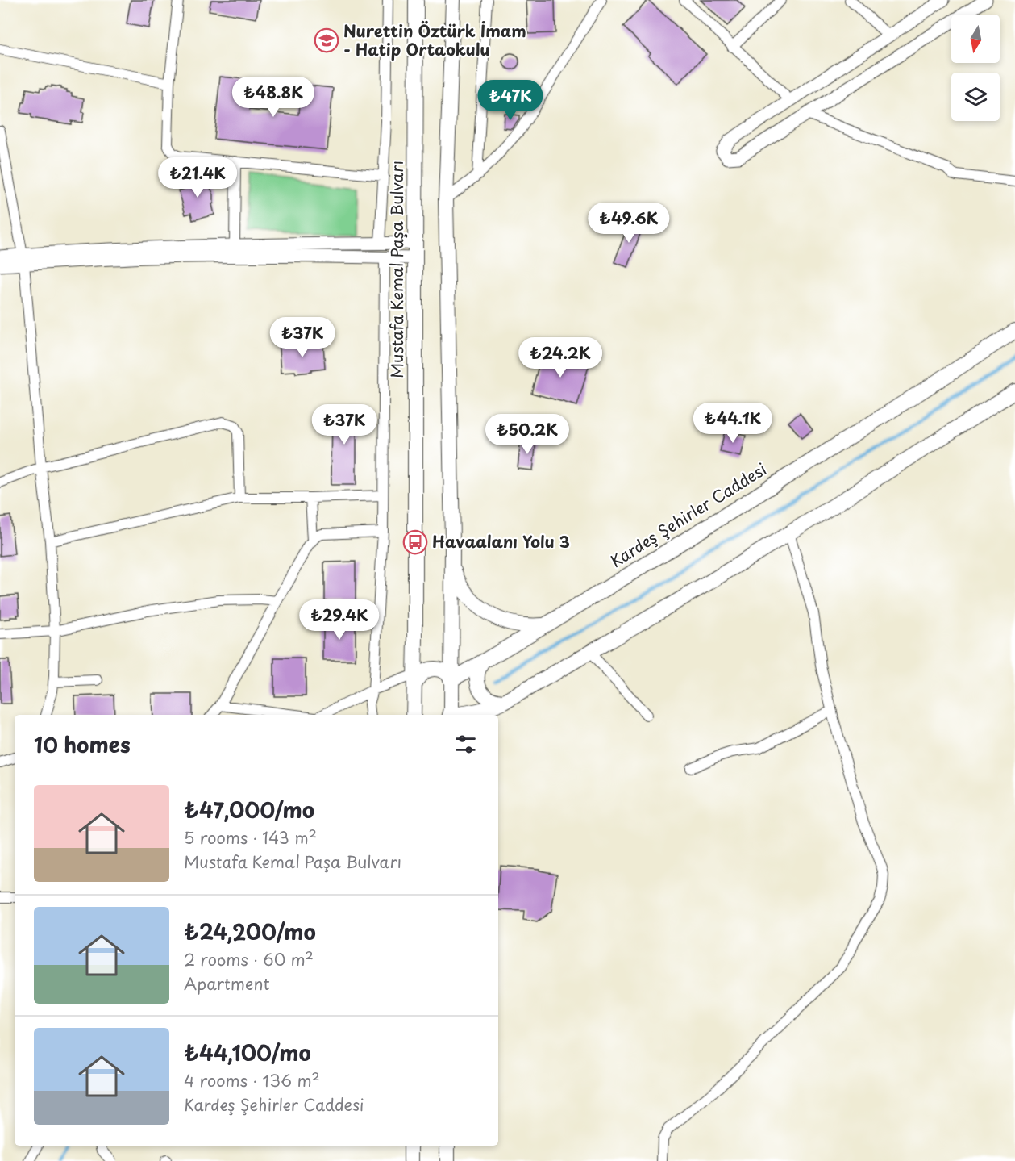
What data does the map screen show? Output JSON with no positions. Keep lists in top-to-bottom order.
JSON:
{
  "streets": {
    "main road": ["Mustafa Kemal Paşa Bulvarı", "Kardeş Şehirler Caddesi"]
  },
  "places": {
    "school or university": ["Nurettin Öztürk İmam - Hatip Ortaokulu"],
    "bus stop": ["Havaalanı Yolu 3"]
  },
  "north": "bottom",
  "page": {
    "price": [
      "₺48.8K",
      "₺47K",
      "₺21.4K",
      "₺49.6K",
      "₺37K",
      "₺24.2K",
      "₺44.1K",
      "₺37K",
      "₺50.2K",
      "₺29.4K"
    ],
    "heading": "10 homes",
    "list": [
      {
        "name": "₺47,000/mo",
        "note": "5 rooms · 143 m² · Mustafa Kemal Paşa Bulvarı"
      },
      {
        "name": "₺24,200/mo",
        "note": "2 rooms · 60 m² · Apartment"
      },
      {
        "name": "₺44,100/mo",
        "note": "4 rooms · 136 m² · Kardeş Şehirler Caddesi"
      }
    ]
  }
}
